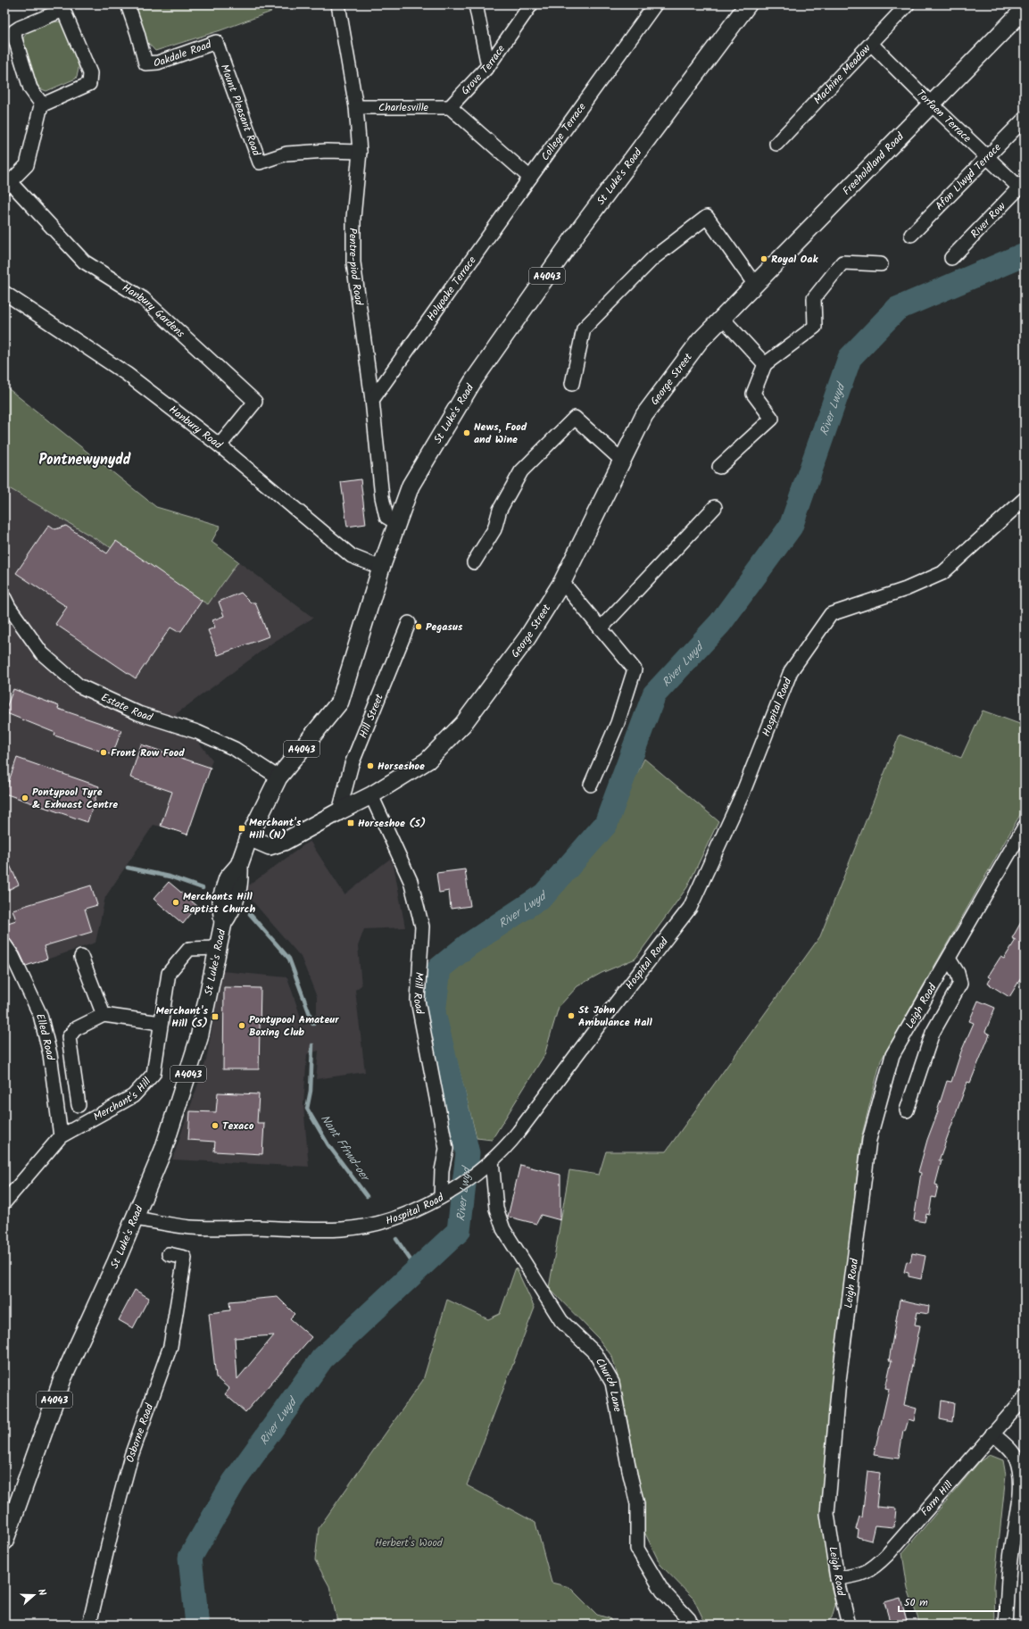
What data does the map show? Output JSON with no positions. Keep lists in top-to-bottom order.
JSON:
{
  "streets": {
    "main road": [
      "Freeholdland Road",
      "St Luke's Road",
      "A4043",
      "George Street"
    ],
    "street": [
      "Oakdale Road",
      "Grove Terrace",
      "Machine Meadow",
      "Charlesville",
      "Mount Pleasant Road",
      "Torfaen Terrace",
      "College Terrace",
      "Afon Llwyd Terrace",
      "River Row",
      "Pentre-piod Road",
      "Holyoake Terrace",
      "Hanbury Gardens",
      "Hanbury Road",
      "Estate Road",
      "Hospital Road",
      "Hill Street",
      "Mill Road",
      "Leigh Road",
      "Elled Road",
      "Merchant's Hill",
      "Church Lane",
      "Osborne Road",
      "Farm Hill"
    ]
  },
  "crossings": [
    ["Oakdale Road", "Mount Pleasant Road"],
    ["Grove Terrace", "Charlesville"],
    ["Machine Meadow", "Torfaen Terrace"],
    ["Charlesville", "Pentre-piod Road"],
    ["Mount Pleasant Road", "Pentre-piod Road"],
    ["Torfaen Terrace", "Freeholdland Road"],
    ["Torfaen Terrace", "Afon Llwyd Terrace"],
    ["Torfaen Terrace", "River Row"],
    ["College Terrace", "Holyoake Terrace"],
    ["Freeholdland Road", "George Street"],
    ["St Luke's Road", "Pentre-piod Road"],
    ["St Luke's Road", "George Street"],
    ["St Luke's Road", "Hanbury Road"],
    ["St Luke's Road", "Estate Road"],
    ["St Luke's Road", "Hospital Road"],
    ["St Luke's Road", "Merchant's Hill"],
    ["Pentre-piod Road", "Holyoake Terrace"],
    ["Hanbury Gardens", "Hanbury Road"],
    ["George Street", "Hill Street"],
    ["George Street", "Mill Road"],
    ["Hospital Road", "Mill Road"],
    ["Hospital Road", "Church Lane"],
    ["Leigh Road", "Farm Hill"],
    ["Elled Road", "Merchant's Hill"]
  ],
  "districts": ["Pontnewynydd"],
  "water": ["River Lwyd", "Nant Ffrwd-oer"],
  "parks": ["Herbert's Wood"],
  "places": {
    "other": [
      "Royal Oak",
      "News, Food and Wine",
      "Pegasus",
      "Front Row Food",
      "Horseshoe",
      "Pontypool Tyre & Exhuast Centre",
      "Merchants Hill Baptist Church",
      "St John Ambulance Hall",
      "Pontypool Amateur Boxing Club",
      "Texaco"
    ],
    "transit": ["Horseshoe (S)", "Merchant's Hill (N)", "Merchant's Hill (S)"]
  },
  "scale_bar": "50 m",
  "north": "right"
}
